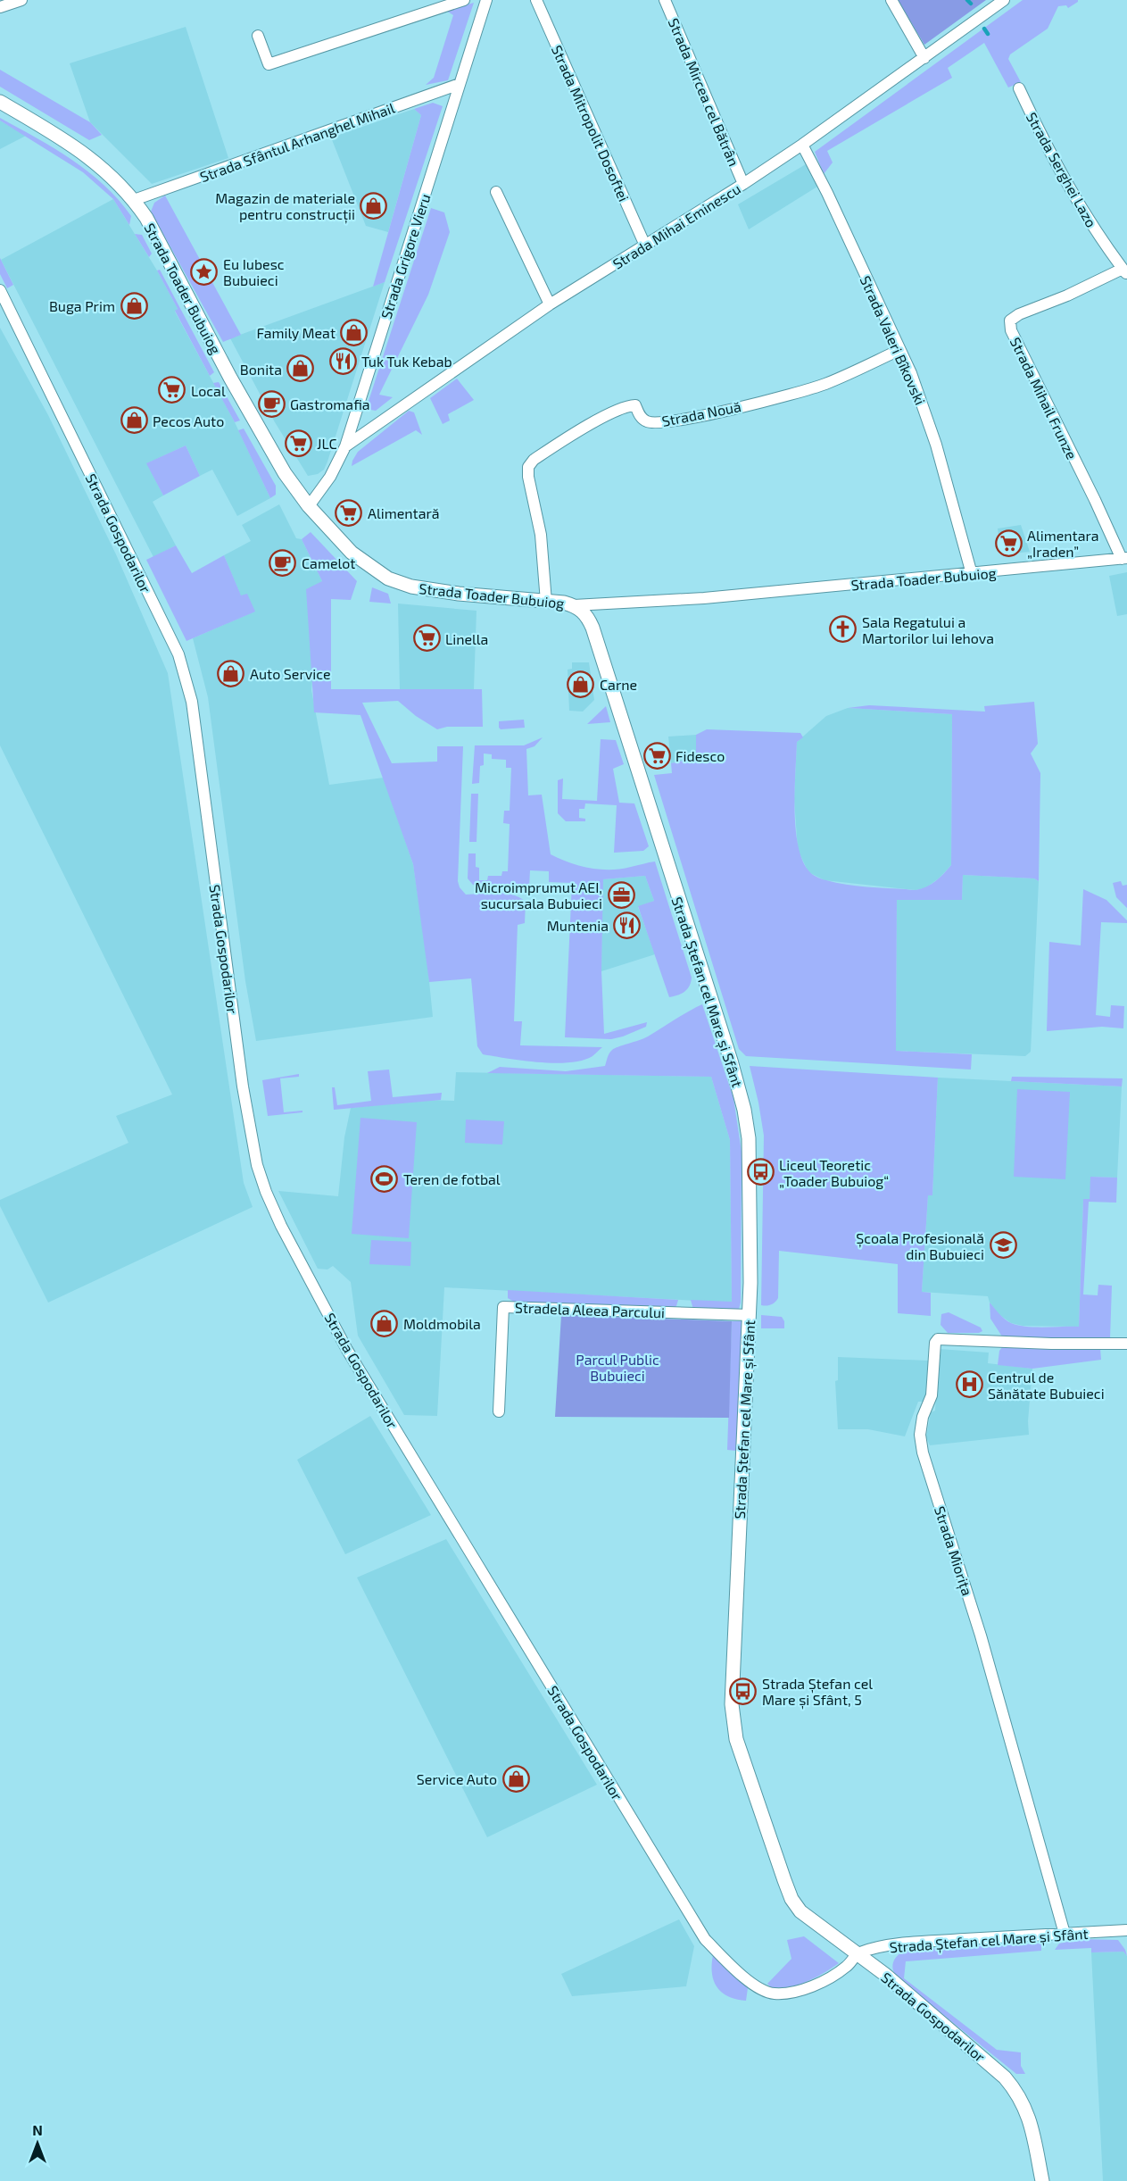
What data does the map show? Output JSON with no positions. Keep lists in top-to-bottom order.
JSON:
{
  "streets": {
    "street": [
      "Strada Mircea cel Bătrân",
      "Strada Mitropolit Dosoftei",
      "Strada Sfântul Arhanghel Mihail",
      "Strada Serghei Lazo",
      "Strada Mihai Eminescu",
      "Strada Grigore Vieru",
      "Strada Toader Bubuiog",
      "Strada Valeri Bîkovski",
      "Strada Mihail Frunze",
      "Strada Nouă",
      "Strada Gospodarilor",
      "Strada Ștefan cel Mare și Sfânt",
      "Stradela Aleea Parcului",
      "Strada Miorița"
    ]
  },
  "crossings": [
    ["Strada Mircea cel Bătrân", "Strada Mihai Eminescu"],
    ["Strada Mitropolit Dosoftei", "Strada Mihai Eminescu"],
    ["Strada Sfântul Arhanghel Mihail", "Strada Grigore Vieru"],
    ["Strada Sfântul Arhanghel Mihail", "Strada Toader Bubuiog"],
    ["Strada Serghei Lazo", "Strada Mihail Frunze"],
    ["Strada Mihai Eminescu", "Strada Grigore Vieru"],
    ["Strada Mihai Eminescu", "Strada Valeri Bîkovski"],
    ["Strada Grigore Vieru", "Strada Toader Bubuiog"],
    ["Strada Toader Bubuiog", "Strada Valeri Bîkovski"],
    ["Strada Toader Bubuiog", "Strada Mihail Frunze"],
    ["Strada Toader Bubuiog", "Strada Nouă"],
    ["Strada Toader Bubuiog", "Strada Ștefan cel Mare și Sfânt"],
    ["Strada Valeri Bîkovski", "Strada Nouă"],
    ["Strada Gospodarilor", "Strada Ștefan cel Mare și Sfânt"],
    ["Strada Ștefan cel Mare și Sfânt", "Stradela Aleea Parcului"],
    ["Strada Ștefan cel Mare și Sfânt", "Strada Miorița"]
  ],
  "parks": ["Parcul Public Bubuieci"],
  "places": {
    "shop": [
      "Magazin de materiale pentru construcții",
      "Buga Prim",
      "Family Meat",
      "Bonita",
      "Pecos Auto",
      "Auto Service",
      "Carne",
      "Moldmobila",
      "Service Auto"
    ],
    "place": ["Eu Iubesc Bubuieci"],
    "restaurant": ["Tuk Tuk Kebab", "Muntenia"],
    "supermarket": [
      "Local",
      "JLC",
      "Alimentară",
      "Alimentara „Iraden”",
      "Linella",
      "Fidesco"
    ],
    "cafe": ["Gastromafia", "Camelot"],
    "church": ["Sala Regatului a Martorilor lui Iehova"],
    "office": ["Microimprumut AEI, sucursala Bubuieci"],
    "bus stop": ["Liceul Teoretic „Toader Bubuiog“", "Strada Ștefan cel Mare și Sfânt, 5"],
    "sports": ["Teren de fotbal"],
    "school or university": ["Școala Profesională din Bubuieci"],
    "hospital": ["Centrul de Sănătate Bubuieci"]
  },
  "north": "top"
}
